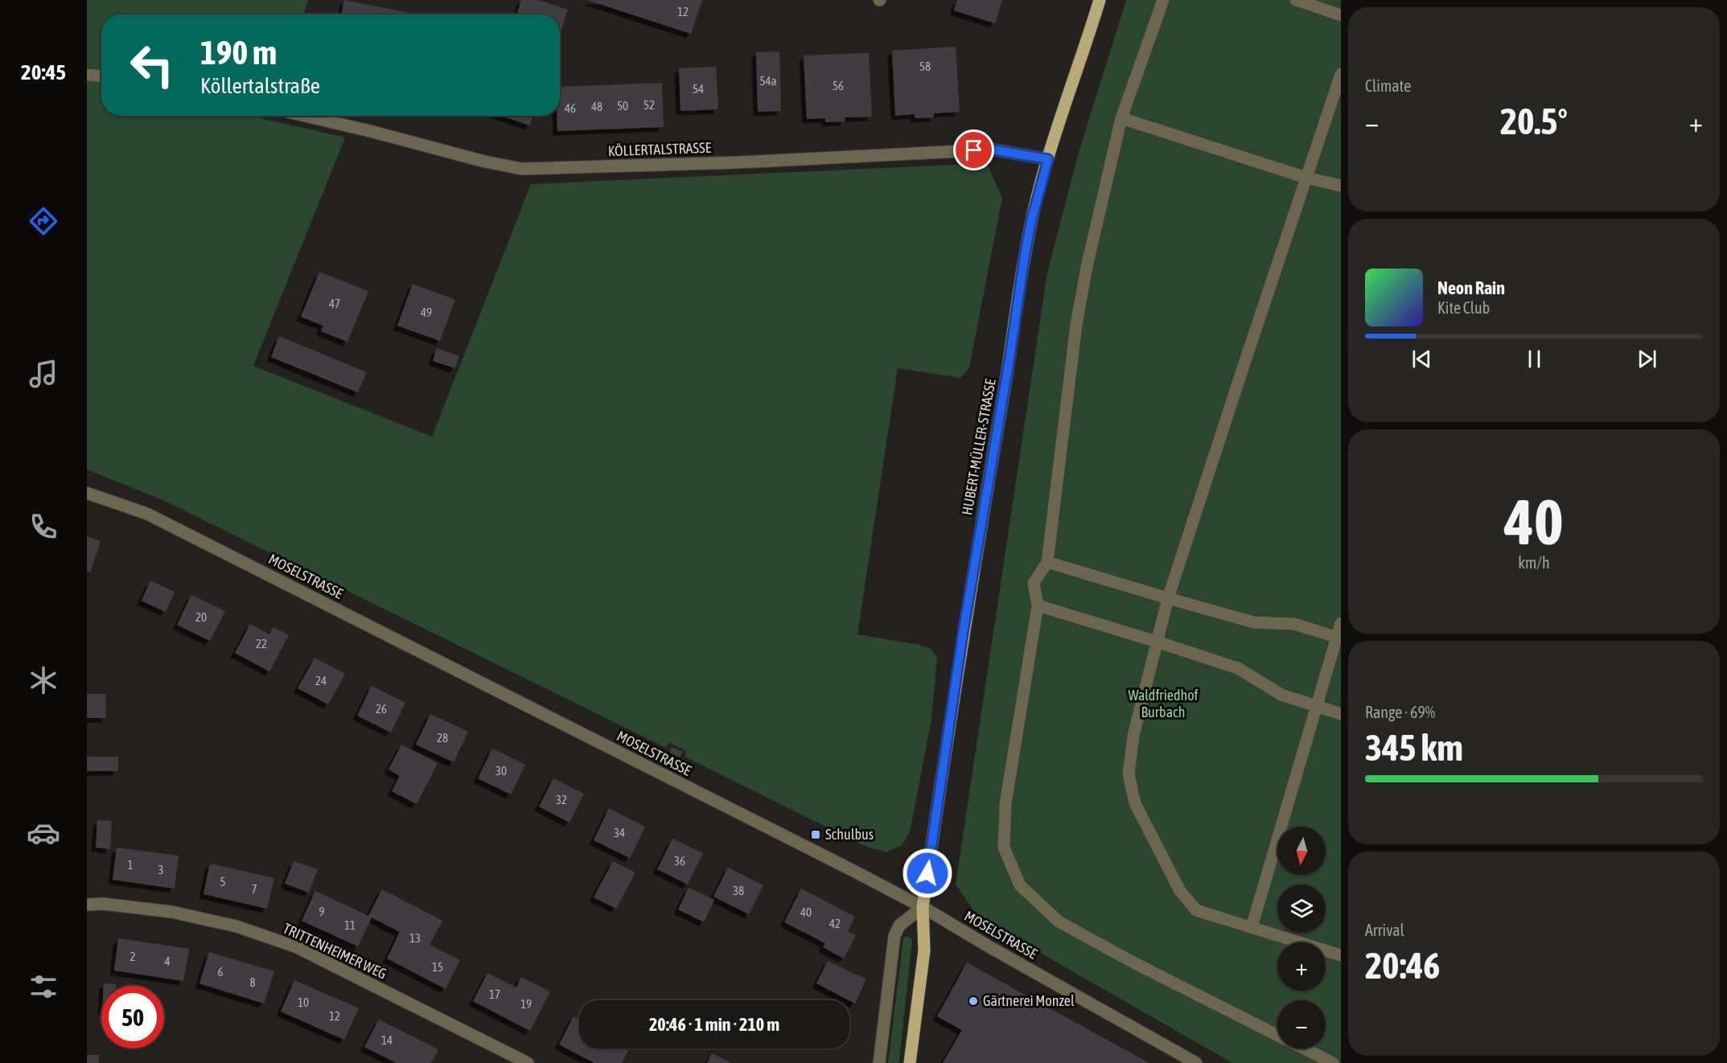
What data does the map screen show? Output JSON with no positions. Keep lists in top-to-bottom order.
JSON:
{
  "streets": {
    "main road": ["HUBERT-MÜLLER-STRASSE"],
    "street": ["KÖLLERTALSTRASSE", "MOSELSTRASSE", "TRITTENHEIMER WEG"]
  },
  "crossings": [
    ["KÖLLERTALSTRASSE", "HUBERT-MÜLLER-STRASSE"],
    ["HUBERT-MÜLLER-STRASSE", "MOSELSTRASSE"]
  ],
  "parks": ["Waldfriedhof Burbach"],
  "places": {
    "transit": ["Schulbus"],
    "other": ["Gärtnerei Monzel"]
  },
  "house_numbers": [
    "12",
    "58",
    "54a",
    "56",
    "54",
    "52",
    "50",
    "48",
    "46",
    "47",
    "49",
    "20",
    "22",
    "24",
    "26",
    "28",
    "30",
    "32",
    "34",
    "36",
    "1",
    "3",
    "5",
    "7",
    "38",
    "9",
    "40",
    "42",
    "11",
    "13",
    "2",
    "4",
    "15",
    "6",
    "8",
    "17",
    "10",
    "19",
    "12",
    "14"
  ],
  "north": "bottom",
  "page": {
    "tabs": "20:45",
    "tile": [
      "Climate",
      ["40", "km/h"],
      ["Range · 69%", "345 km"],
      ["Arrival", "20:46"]
    ],
    "turn": ["190 m", "Köllertalstraße"],
    "heat": ["−", "20.5°", "+"],
    "song": ["Neon Rain", "Kite Club"],
    "map_buttons": ["+", "−"],
    "limit": "50",
    "trip": "20:46 · 1 min · 210 m"
  }
}
